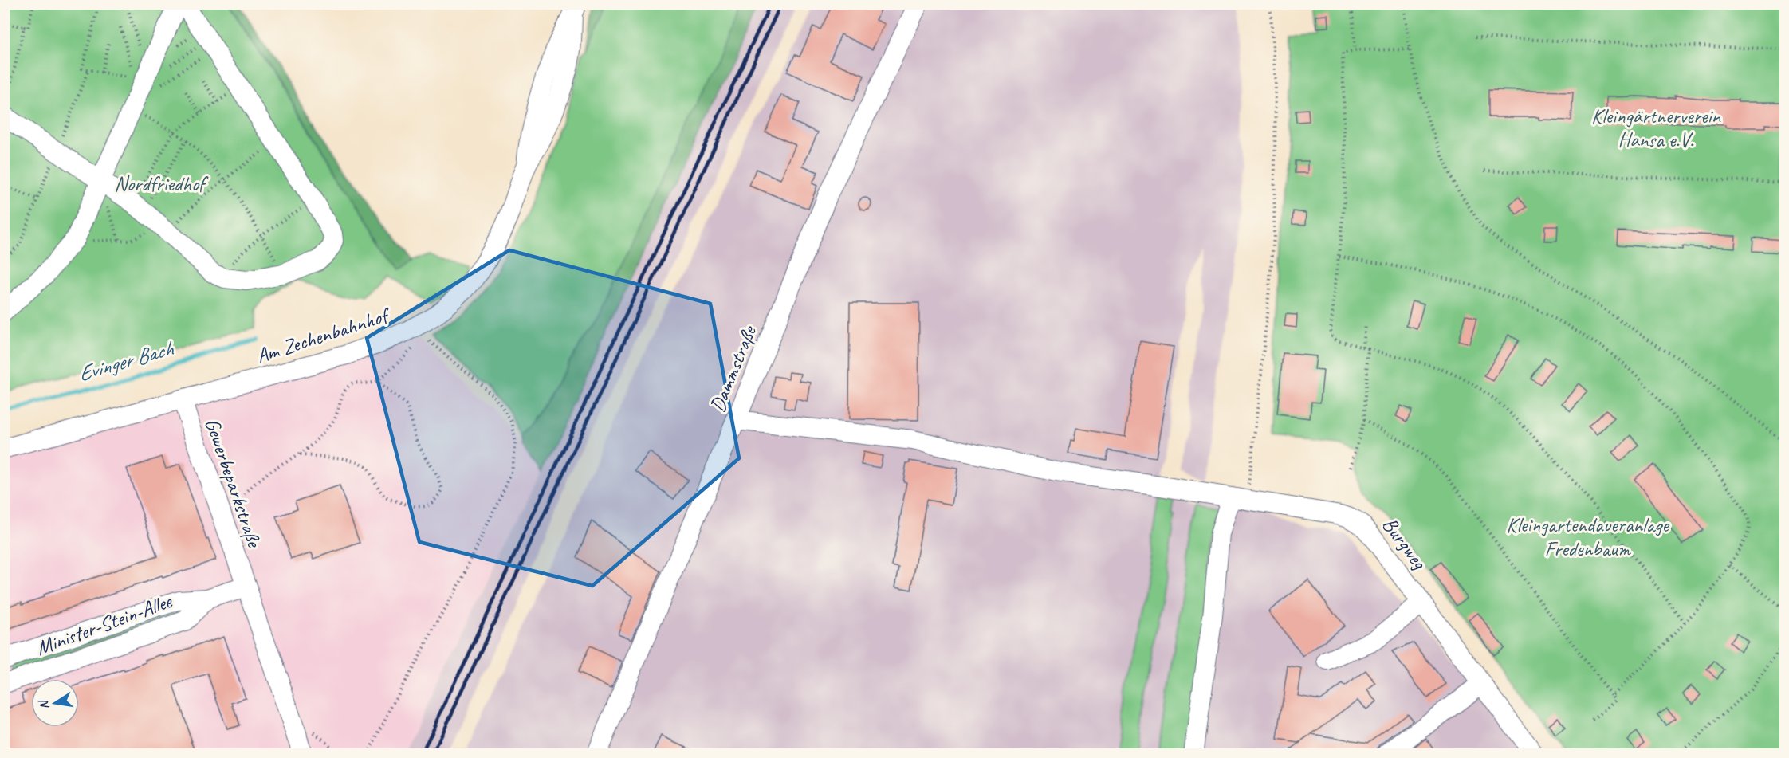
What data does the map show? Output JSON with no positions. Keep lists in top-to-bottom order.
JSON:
{
  "streets": {
    "street": [
      "Am Zechenbahnhof",
      "Dammstraße",
      "Gewerbeparkstraße",
      "Burgweg",
      "Minister-Stein-Allee"
    ]
  },
  "crossings": [
    ["Am Zechenbahnhof", "Gewerbeparkstraße"],
    ["Dammstraße", "Burgweg"],
    ["Gewerbeparkstraße", "Minister-Stein-Allee"]
  ],
  "water": ["Evinger Bach"],
  "parks": ["Kleingärtnerverein Hansa e.V.", "Nordfriedhof", "Kleingartendaueranlage Fredenbaum"],
  "north": "left"
}
